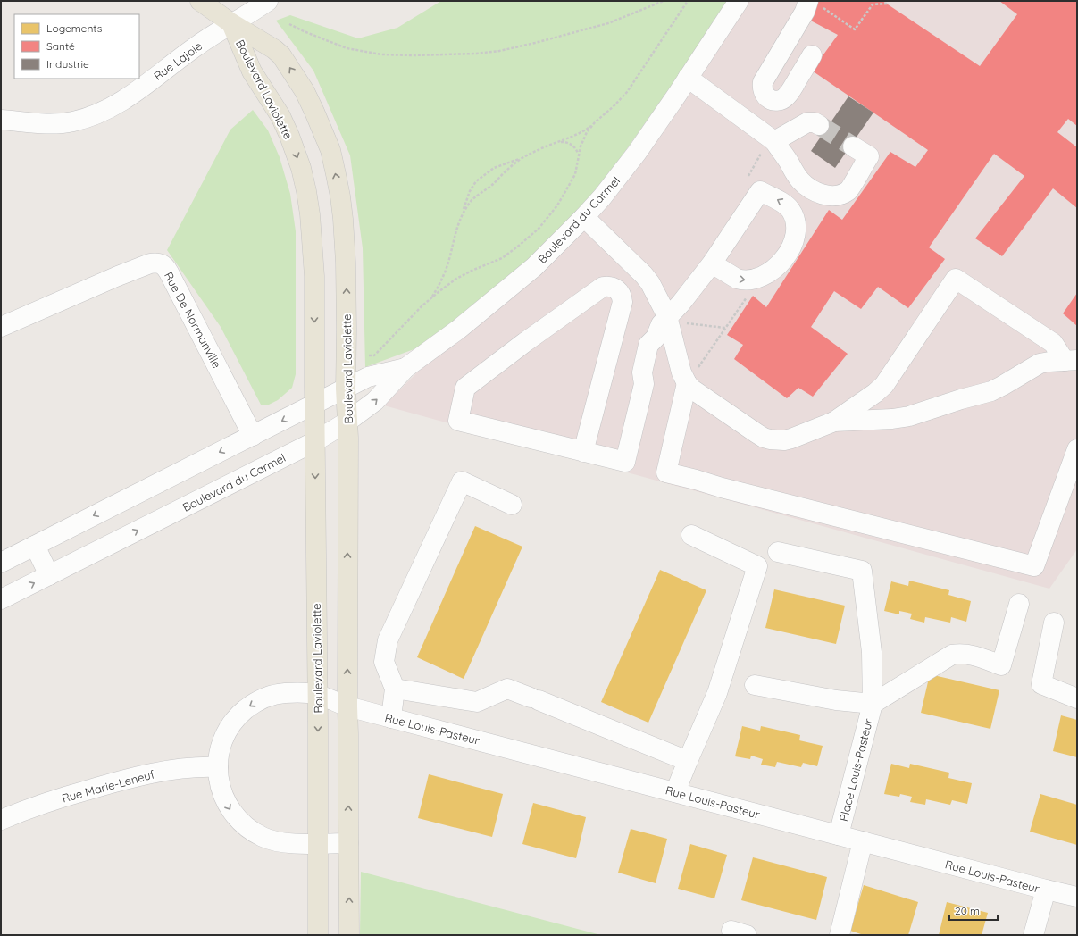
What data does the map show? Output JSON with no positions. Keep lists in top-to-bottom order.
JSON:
{
  "streets": {
    "main road": ["Boulevard Laviolette"],
    "street": [
      "Rue Lajoie",
      "Boulevard du Carmel",
      "Rue De Normanville",
      "Rue Louis-Pasteur",
      "Place Louis-Pasteur",
      "Rue Marie-Leneuf"
    ]
  },
  "crossings": [
    ["Rue Lajoie", "Boulevard Laviolette"],
    ["Boulevard Laviolette", "Boulevard du Carmel"],
    ["Boulevard Laviolette", "Rue Louis-Pasteur"],
    ["Boulevard du Carmel", "Rue De Normanville"],
    ["Rue Louis-Pasteur", "Place Louis-Pasteur"]
  ],
  "legend": ["Logements", "Santé", "Industrie"],
  "scale_bar": "20 m"
}
